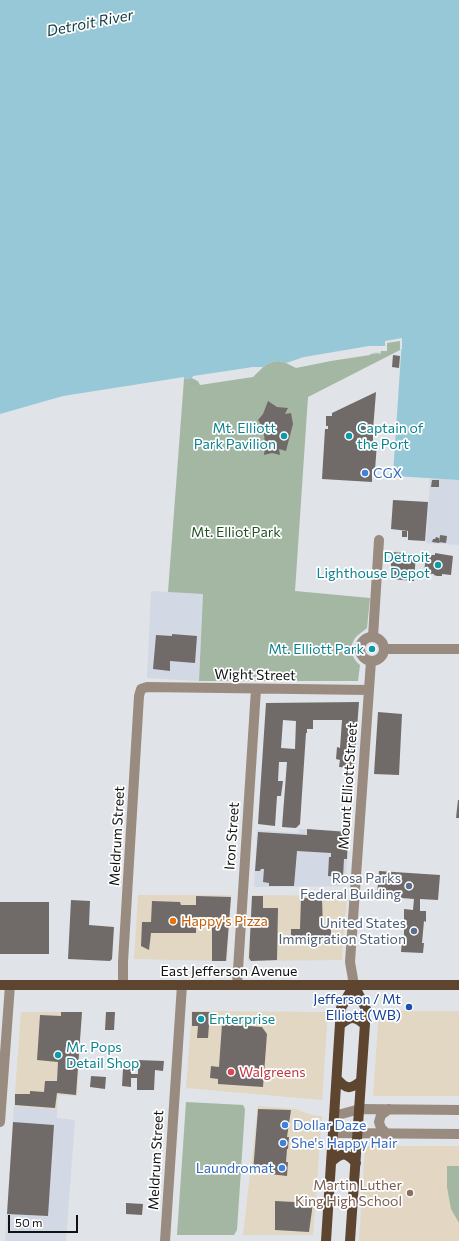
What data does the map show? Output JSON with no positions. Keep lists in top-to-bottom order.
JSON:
{
  "streets": {
    "main road": ["Mount Elliott Street", "East Jefferson Avenue"],
    "street": ["Wight Street", "Meldrum Street", "Iron Street"]
  },
  "crossings": [
    ["Wight Street", "Mount Elliott Street"],
    ["Wight Street", "Meldrum Street"],
    ["Wight Street", "Iron Street"],
    ["Mount Elliott Street", "East Jefferson Avenue"],
    ["Meldrum Street", "East Jefferson Avenue"],
    ["Iron Street", "East Jefferson Avenue"]
  ],
  "water": ["Detroit River"],
  "parks": ["Mt. Elliot Park"],
  "places": [
    "Mt. Elliott Park Pavilion",
    "Captain of the Port",
    "CGX",
    "Detroit Lighthouse Depot",
    "Mt. Elliott Park",
    "Rosa Parks Federal Building",
    "Happy's Pizza",
    "United States Immigration Station",
    "Jefferson / Mt Elliott (WB)",
    "Enterprise",
    "Mr. Pops Detail Shop",
    "Walgreens",
    "Dollar Daze",
    "She's Happy Hair",
    "Laundromat",
    "Martin Luther King High School"
  ],
  "scale_bar": "50 m"
}
